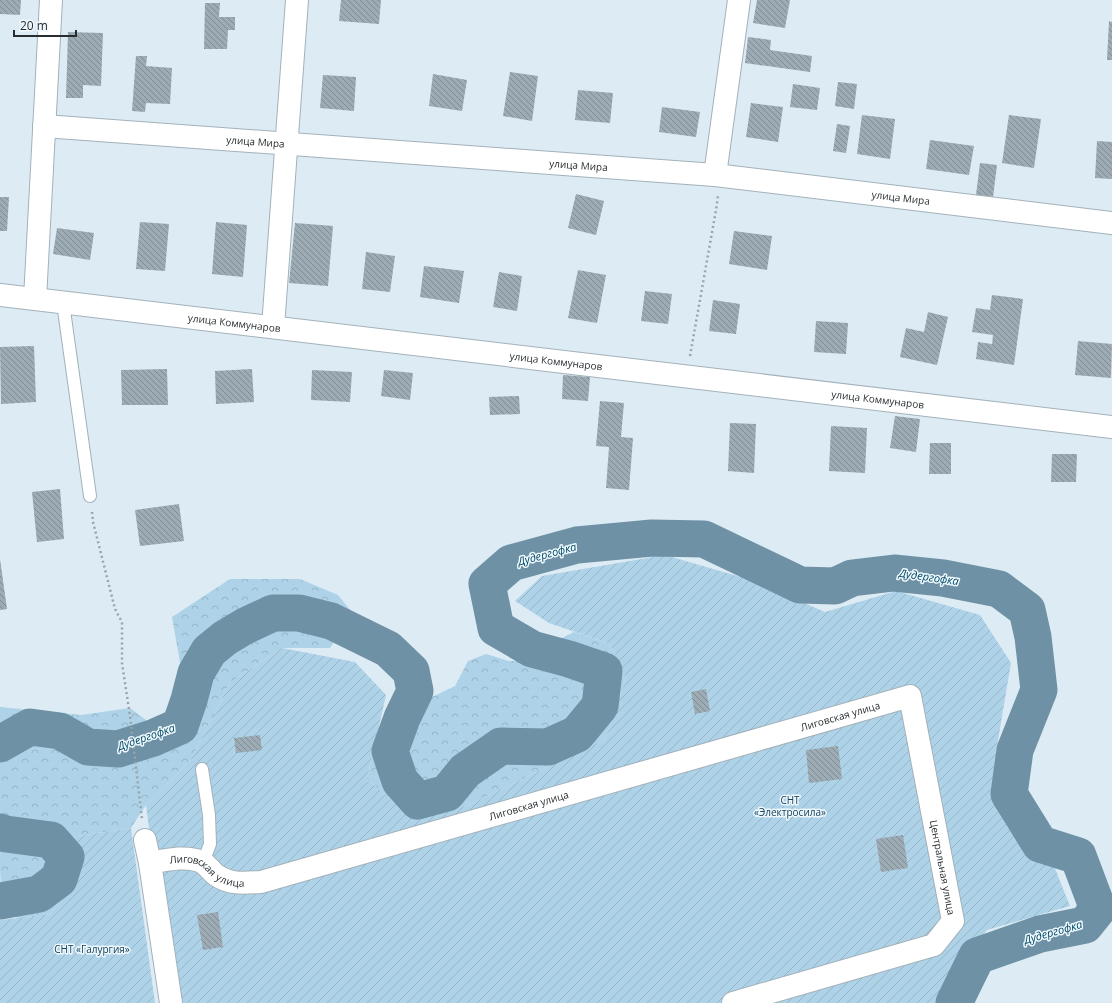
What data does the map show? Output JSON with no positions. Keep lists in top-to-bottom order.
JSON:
{
  "streets": {
    "street": [
      "улица Мира",
      "улица Коммунаров",
      "Лиговская улица",
      "Центральная улица"
    ]
  },
  "crossings": [
    ["Лиговская улица", "Центральная улица"]
  ],
  "water": ["Дудергофка"],
  "parks": ["СНТ «Электросила»", "СНТ «Галургия»"],
  "scale_bar": "20 m"
}
